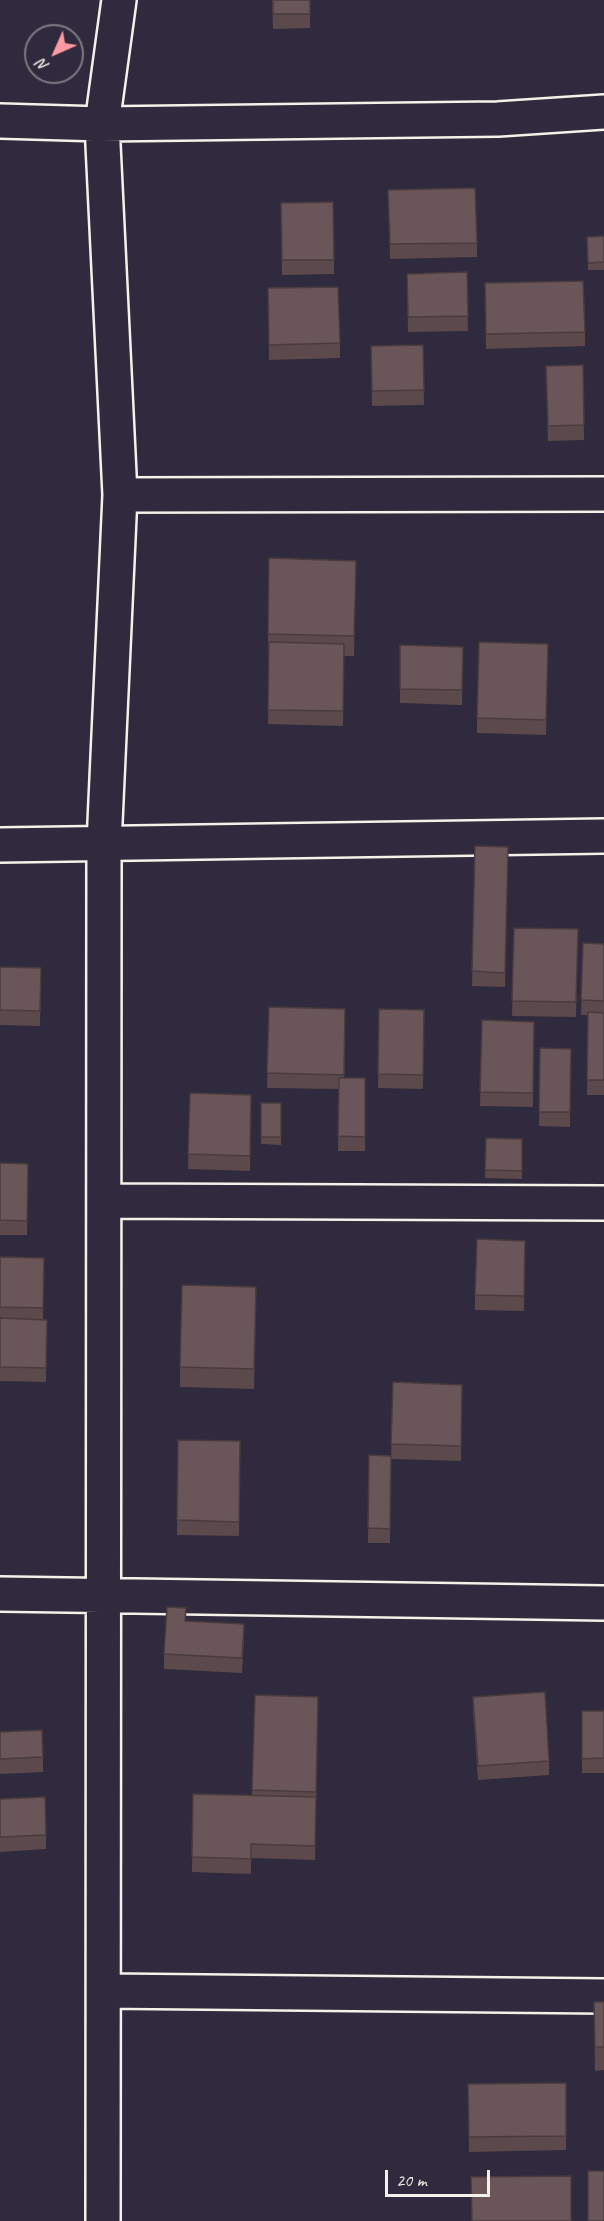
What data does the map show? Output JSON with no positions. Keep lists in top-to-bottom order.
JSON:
{
  "scale_bar": "20 m",
  "north": "bottom left"
}
